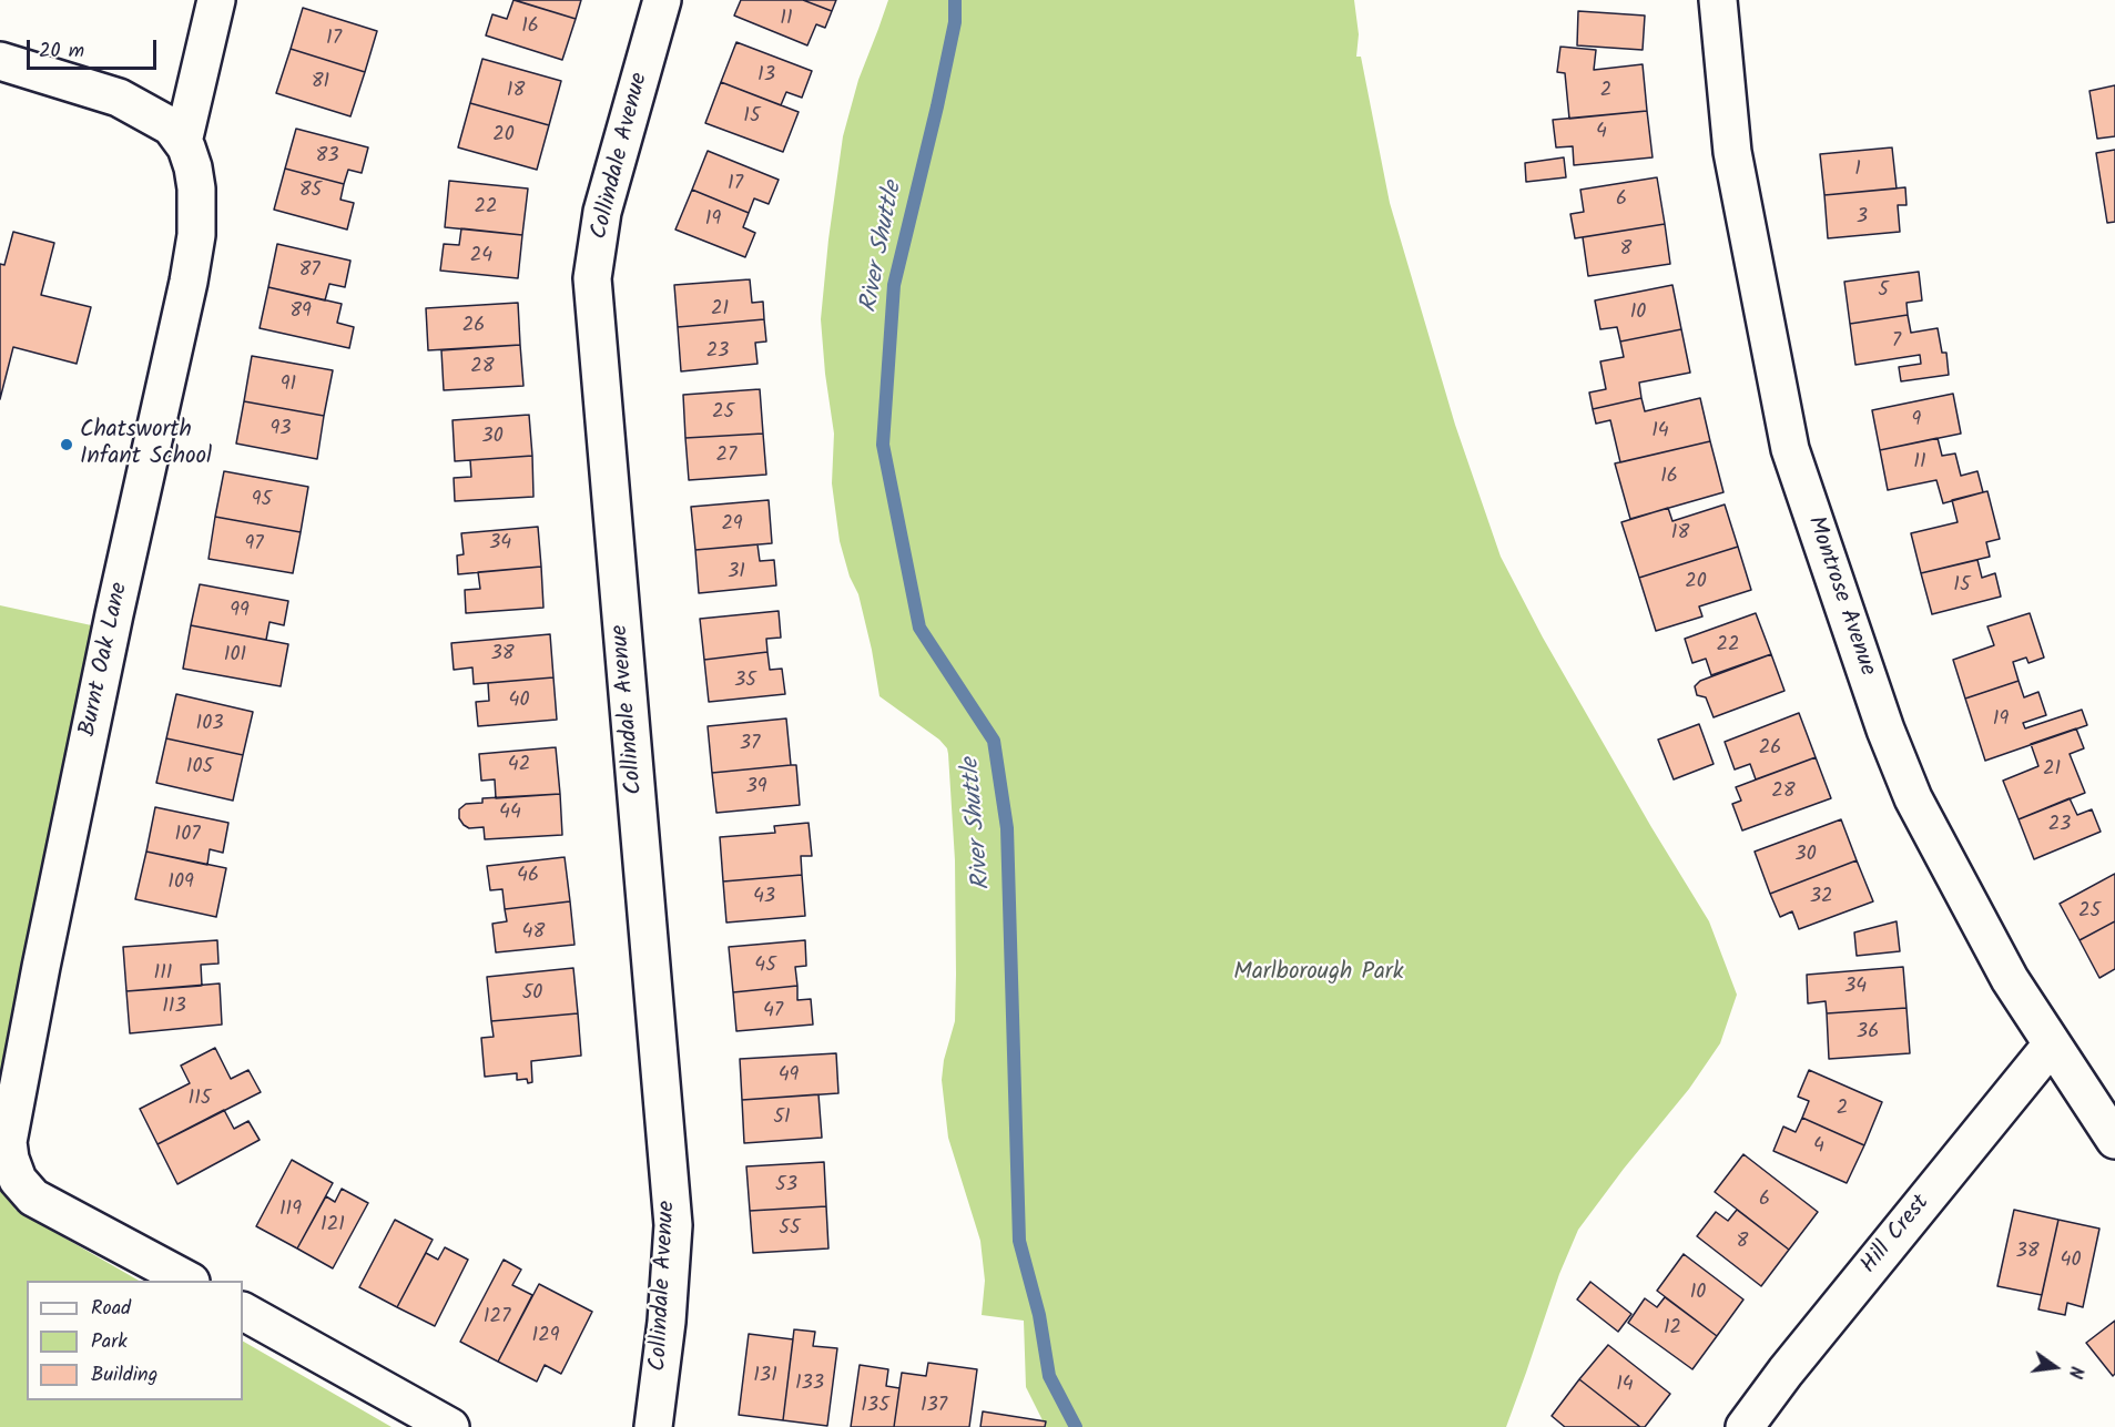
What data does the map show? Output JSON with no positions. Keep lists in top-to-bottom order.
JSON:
{
  "streets": {
    "street": [
      "Collindale Avenue",
      "Montrose Avenue",
      "Burnt Oak Lane",
      "Hill Crest"
    ]
  },
  "crossings": [
    ["Montrose Avenue", "Hill Crest"]
  ],
  "water": ["River Shuttle"],
  "parks": ["Marlborough Park"],
  "places": ["Chatsworth Infant School"],
  "house_numbers": [
    "11",
    "16",
    "17",
    "13",
    "81",
    "18",
    "2",
    "15",
    "4",
    "20",
    "83",
    "1",
    "17",
    "85",
    "6",
    "22",
    "3",
    "19",
    "8",
    "24",
    "87",
    "5",
    "21",
    "89",
    "10",
    "26",
    "7",
    "23",
    "28",
    "91",
    "25",
    "9",
    "93",
    "14",
    "30",
    "27",
    "11",
    "16",
    "95",
    "29",
    "18",
    "34",
    "97",
    "31",
    "20",
    "15",
    "99",
    "22",
    "38",
    "101",
    "35",
    "40",
    "19",
    "103",
    "37",
    "26",
    "42",
    "105",
    "21",
    "39",
    "28",
    "44",
    "23",
    "107",
    "30",
    "46",
    "109",
    "43",
    "32",
    "25",
    "48",
    "45",
    "111",
    "34",
    "50",
    "113",
    "47",
    "36",
    "49",
    "115",
    "2",
    "51",
    "4",
    "53",
    "6",
    "119",
    "121",
    "55",
    "8",
    "38",
    "40",
    "10",
    "127",
    "12",
    "129",
    "131",
    "133",
    "14",
    "135",
    "137"
  ],
  "legend": ["Road", "Park", "Building"],
  "scale_bar": "20 m",
  "north": "right"
}
